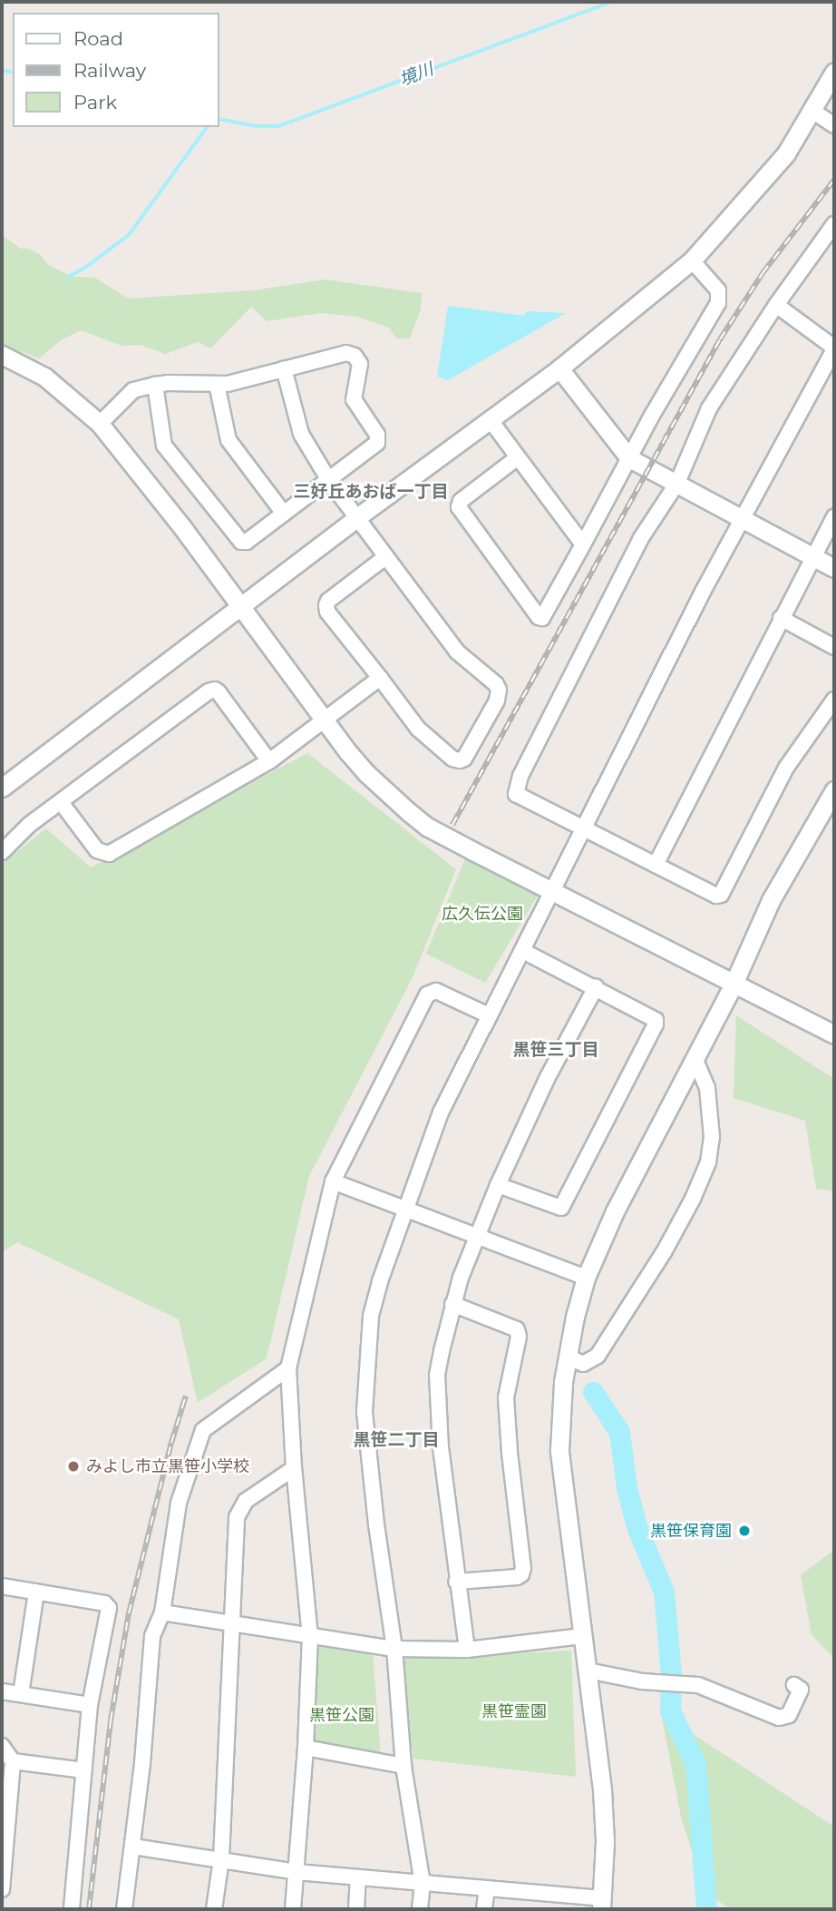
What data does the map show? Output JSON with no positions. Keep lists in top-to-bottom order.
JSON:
{
  "districts": ["三好丘あおば一丁目", "黒笹三丁目", "黒笹二丁目"],
  "water": ["境川"],
  "parks": ["広久伝公園", "黒笹霊園", "黒笹公園"],
  "places": ["みよし市立黒笹小学校", "黒笹保育園"],
  "legend": ["Road", "Railway", "Park"]
}
